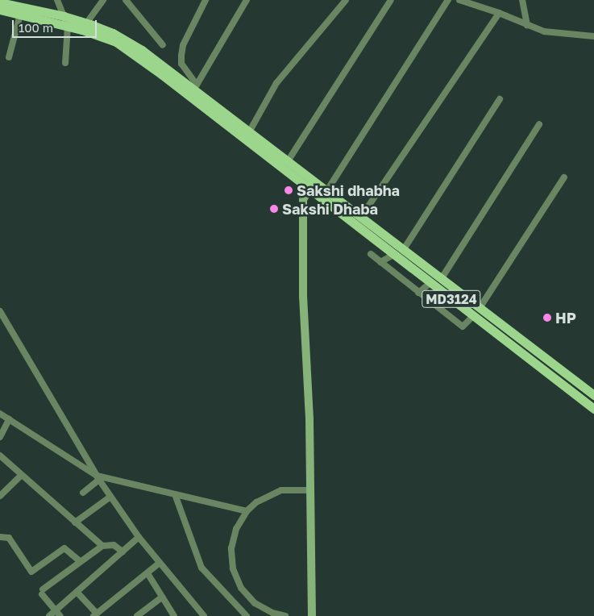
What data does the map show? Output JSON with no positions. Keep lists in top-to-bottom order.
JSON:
{
  "streets": {
    "main road": ["MD3124"]
  },
  "places": ["Sakshi dhabha", "Sakshi Dhaba", "HP"],
  "scale_bar": "100 m"
}
